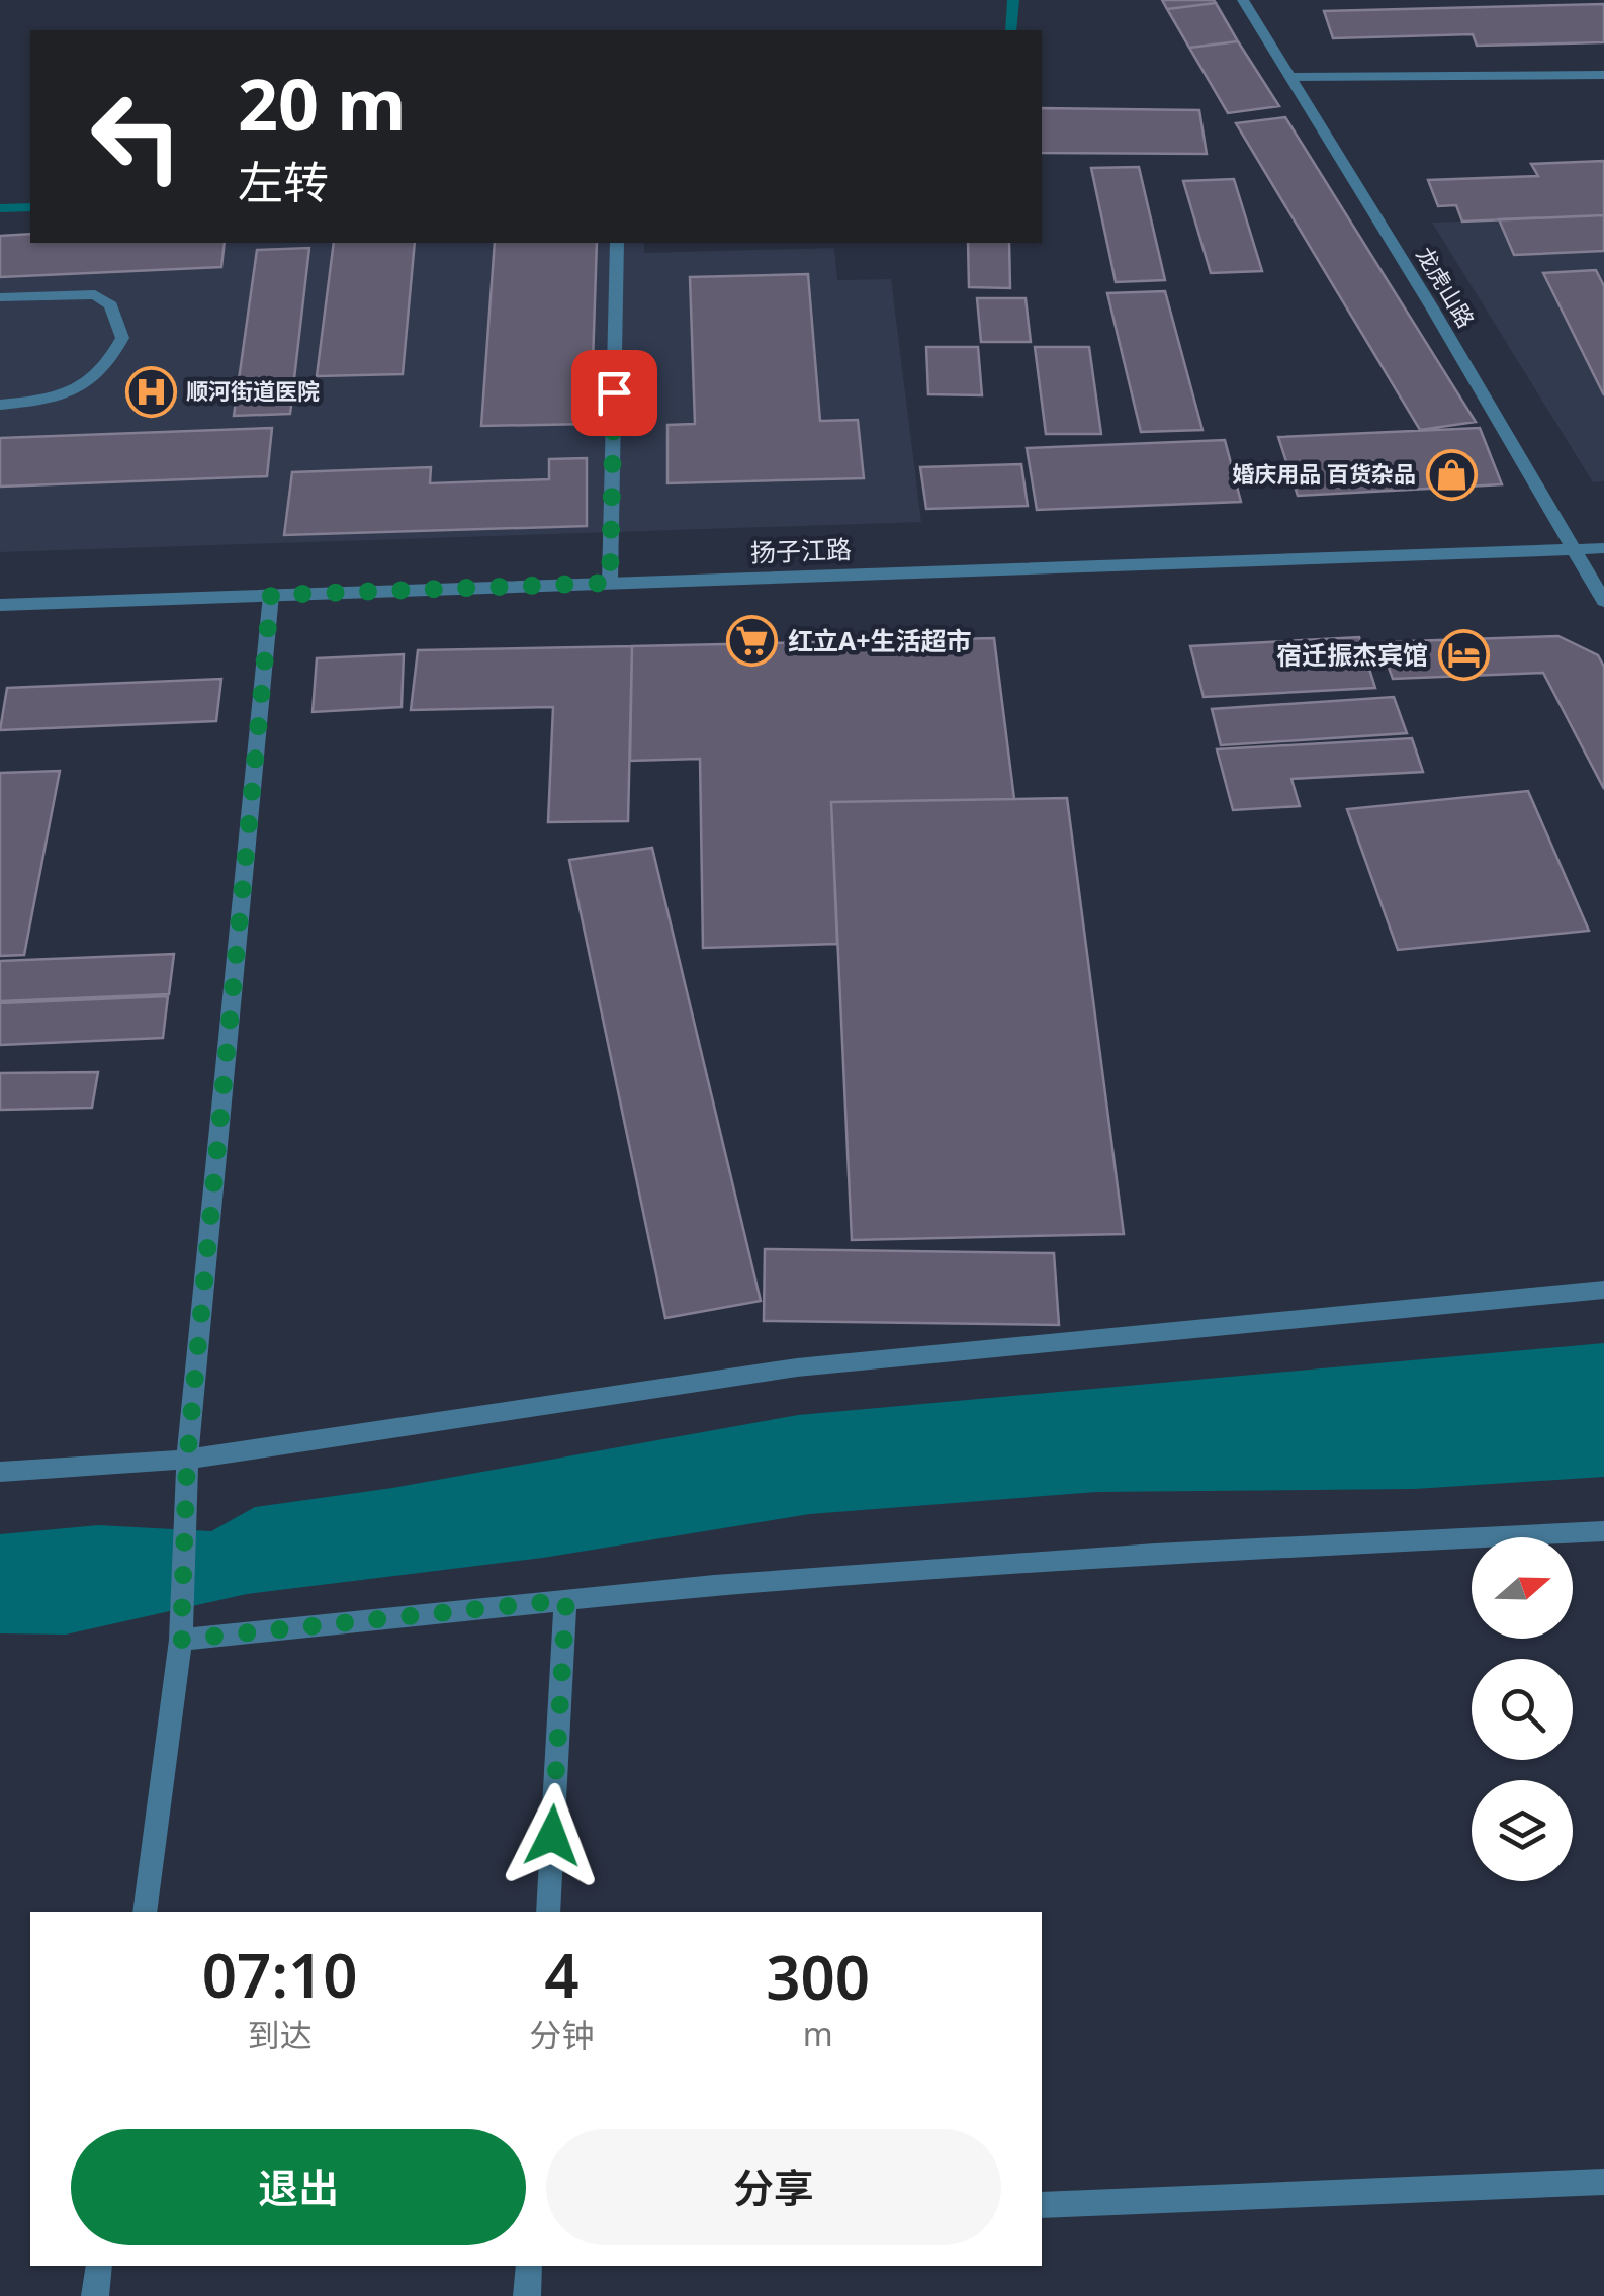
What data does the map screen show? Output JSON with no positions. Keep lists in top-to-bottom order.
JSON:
{
  "streets": {
    "street": ["龙虎山路", "扬子江路"]
  },
  "crossings": [
    ["龙虎山路", "扬子江路"]
  ],
  "places": {
    "hospital": ["顺河街道医院"],
    "shop": ["婚庆用品 百货杂品"],
    "supermarket": ["红立A+生活超市"],
    "hotel": ["宿迁振杰宾馆"]
  },
  "north": "right",
  "page": {
    "turn": ["20 m", "左转"],
    "eta": [
      "07:10",
      "到达",
      "4",
      "分钟",
      "300",
      "m"
    ],
    "buttons": ["退出", "分享"]
  }
}
